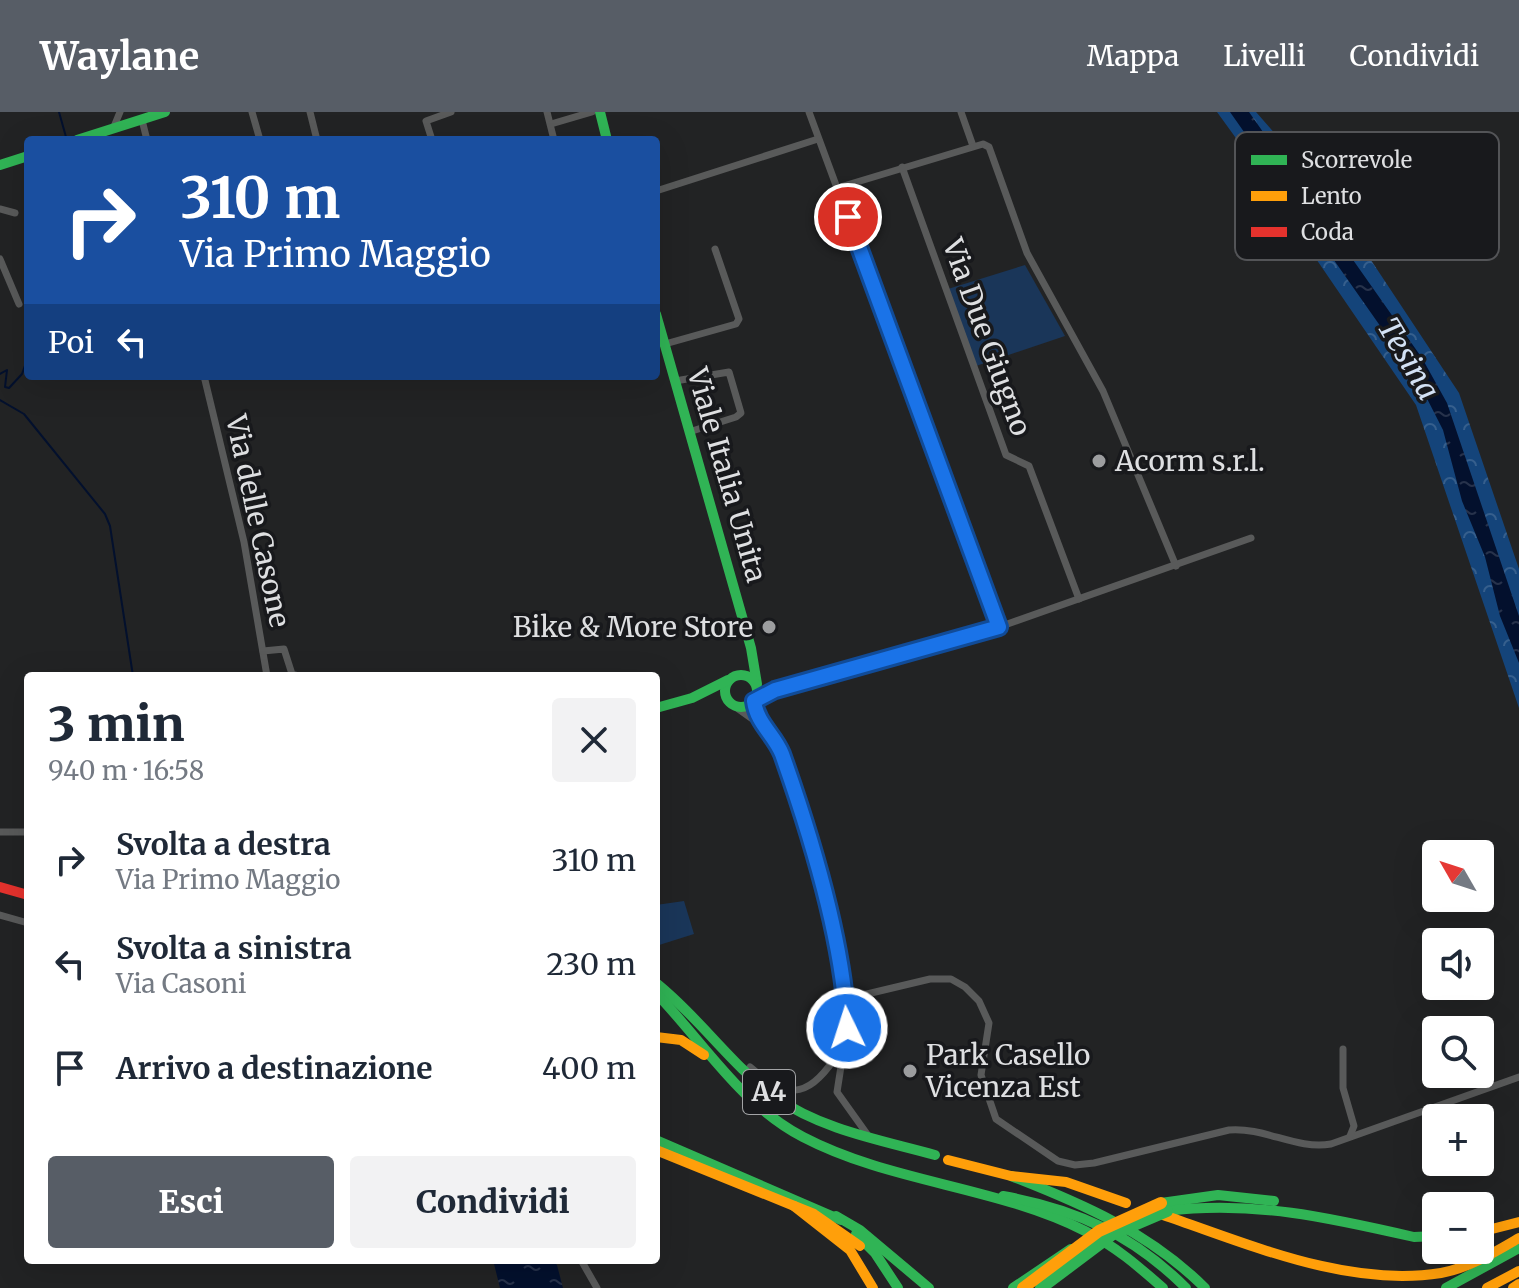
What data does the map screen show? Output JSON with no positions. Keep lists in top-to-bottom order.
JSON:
{
  "streets": {
    "main road": ["Viale Italia Unita", "A4"],
    "street": ["Via Due Giugno", "Via delle Casone"]
  },
  "water": ["Tesina"],
  "places": ["Acorm s.r.l.", "Bike & More Store", "Park Casello Vicenza Est"],
  "legend": ["Scorrevole", "Lento", "Coda"],
  "north": "top left",
  "page": {
    "header": "Waylane",
    "nav": ["Mappa", "Livelli", "Condividi"],
    "turn": ["310 m", "Via Primo Maggio"],
    "then": "Poi",
    "heading": ["3 min", "940 m · 16:58"],
    "list": [
      {
        "name": "Svolta a destra",
        "note": "Via Primo Maggio",
        "value": "310 m"
      },
      {
        "name": "Svolta a sinistra",
        "note": "Via Casoni",
        "value": "230 m"
      },
      {
        "name": "Arrivo a destinazione",
        "value": "400 m"
      }
    ],
    "map_buttons": ["+", "−"],
    "buttons": ["Esci", "Condividi"]
  }
}
